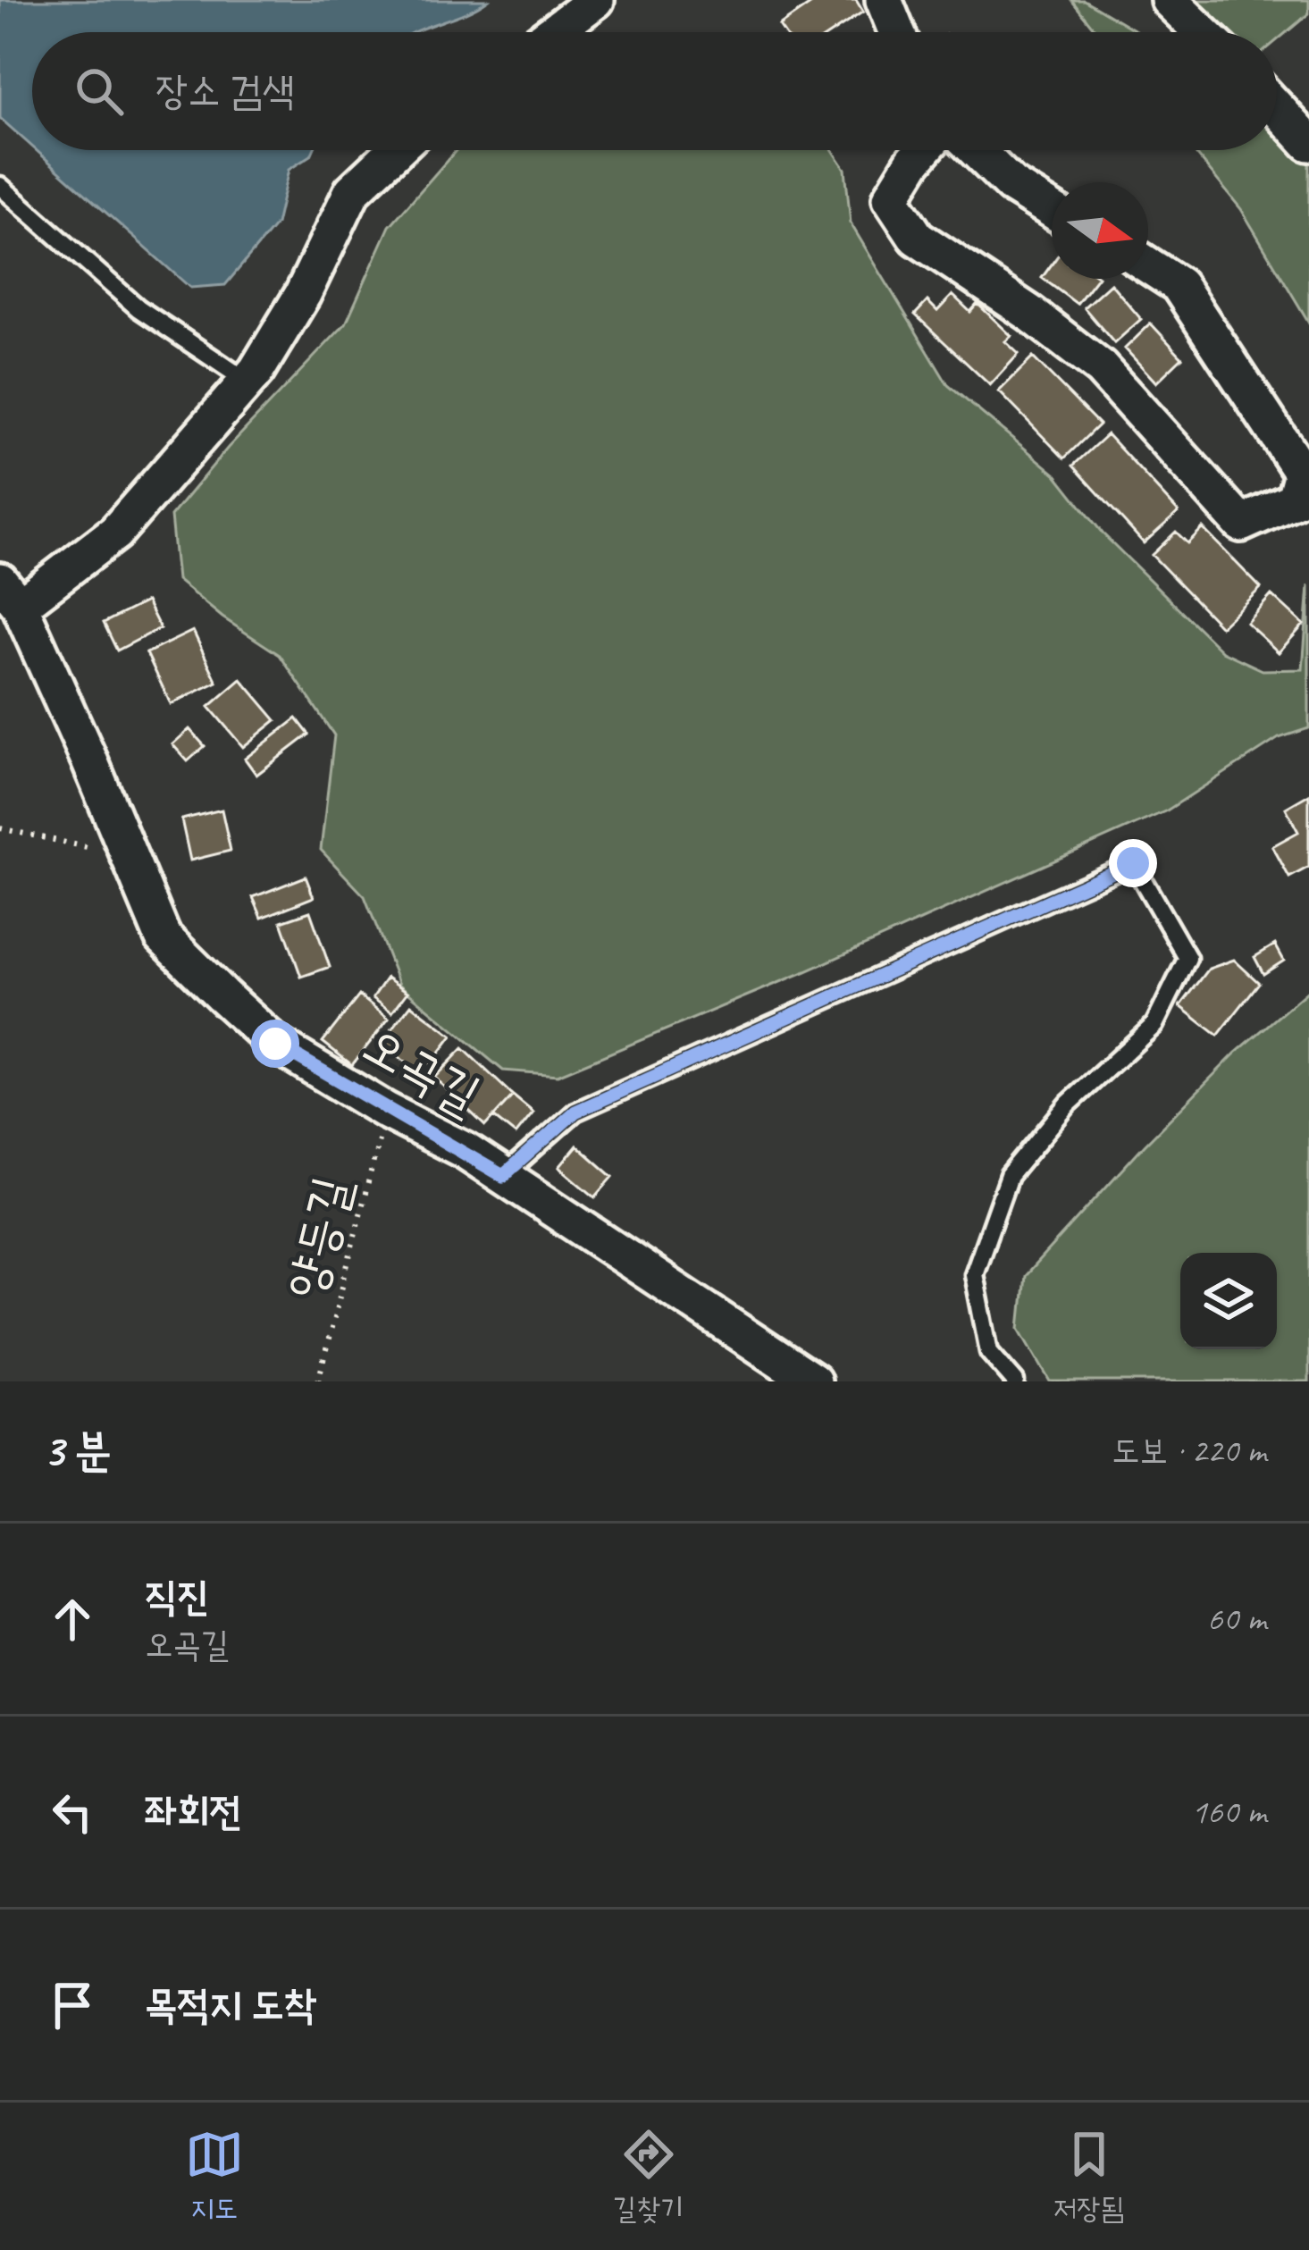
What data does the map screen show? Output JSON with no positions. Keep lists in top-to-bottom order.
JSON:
{
  "streets": {
    "street": ["오곡길"],
    "path": ["양등길"]
  },
  "crossings": [
    ["오곡길", "양등길"]
  ],
  "north": "right",
  "page": {
    "search": "장소 검색",
    "heading": ["3 분", "도보 · 220 m"],
    "list": [
      ["직진", "오곡길", "60 m"],
      ["좌회전", "160 m"],
      "목적지 도착"
    ],
    "nav": ["지도", "길찾기", "저장됨"]
  }
}
